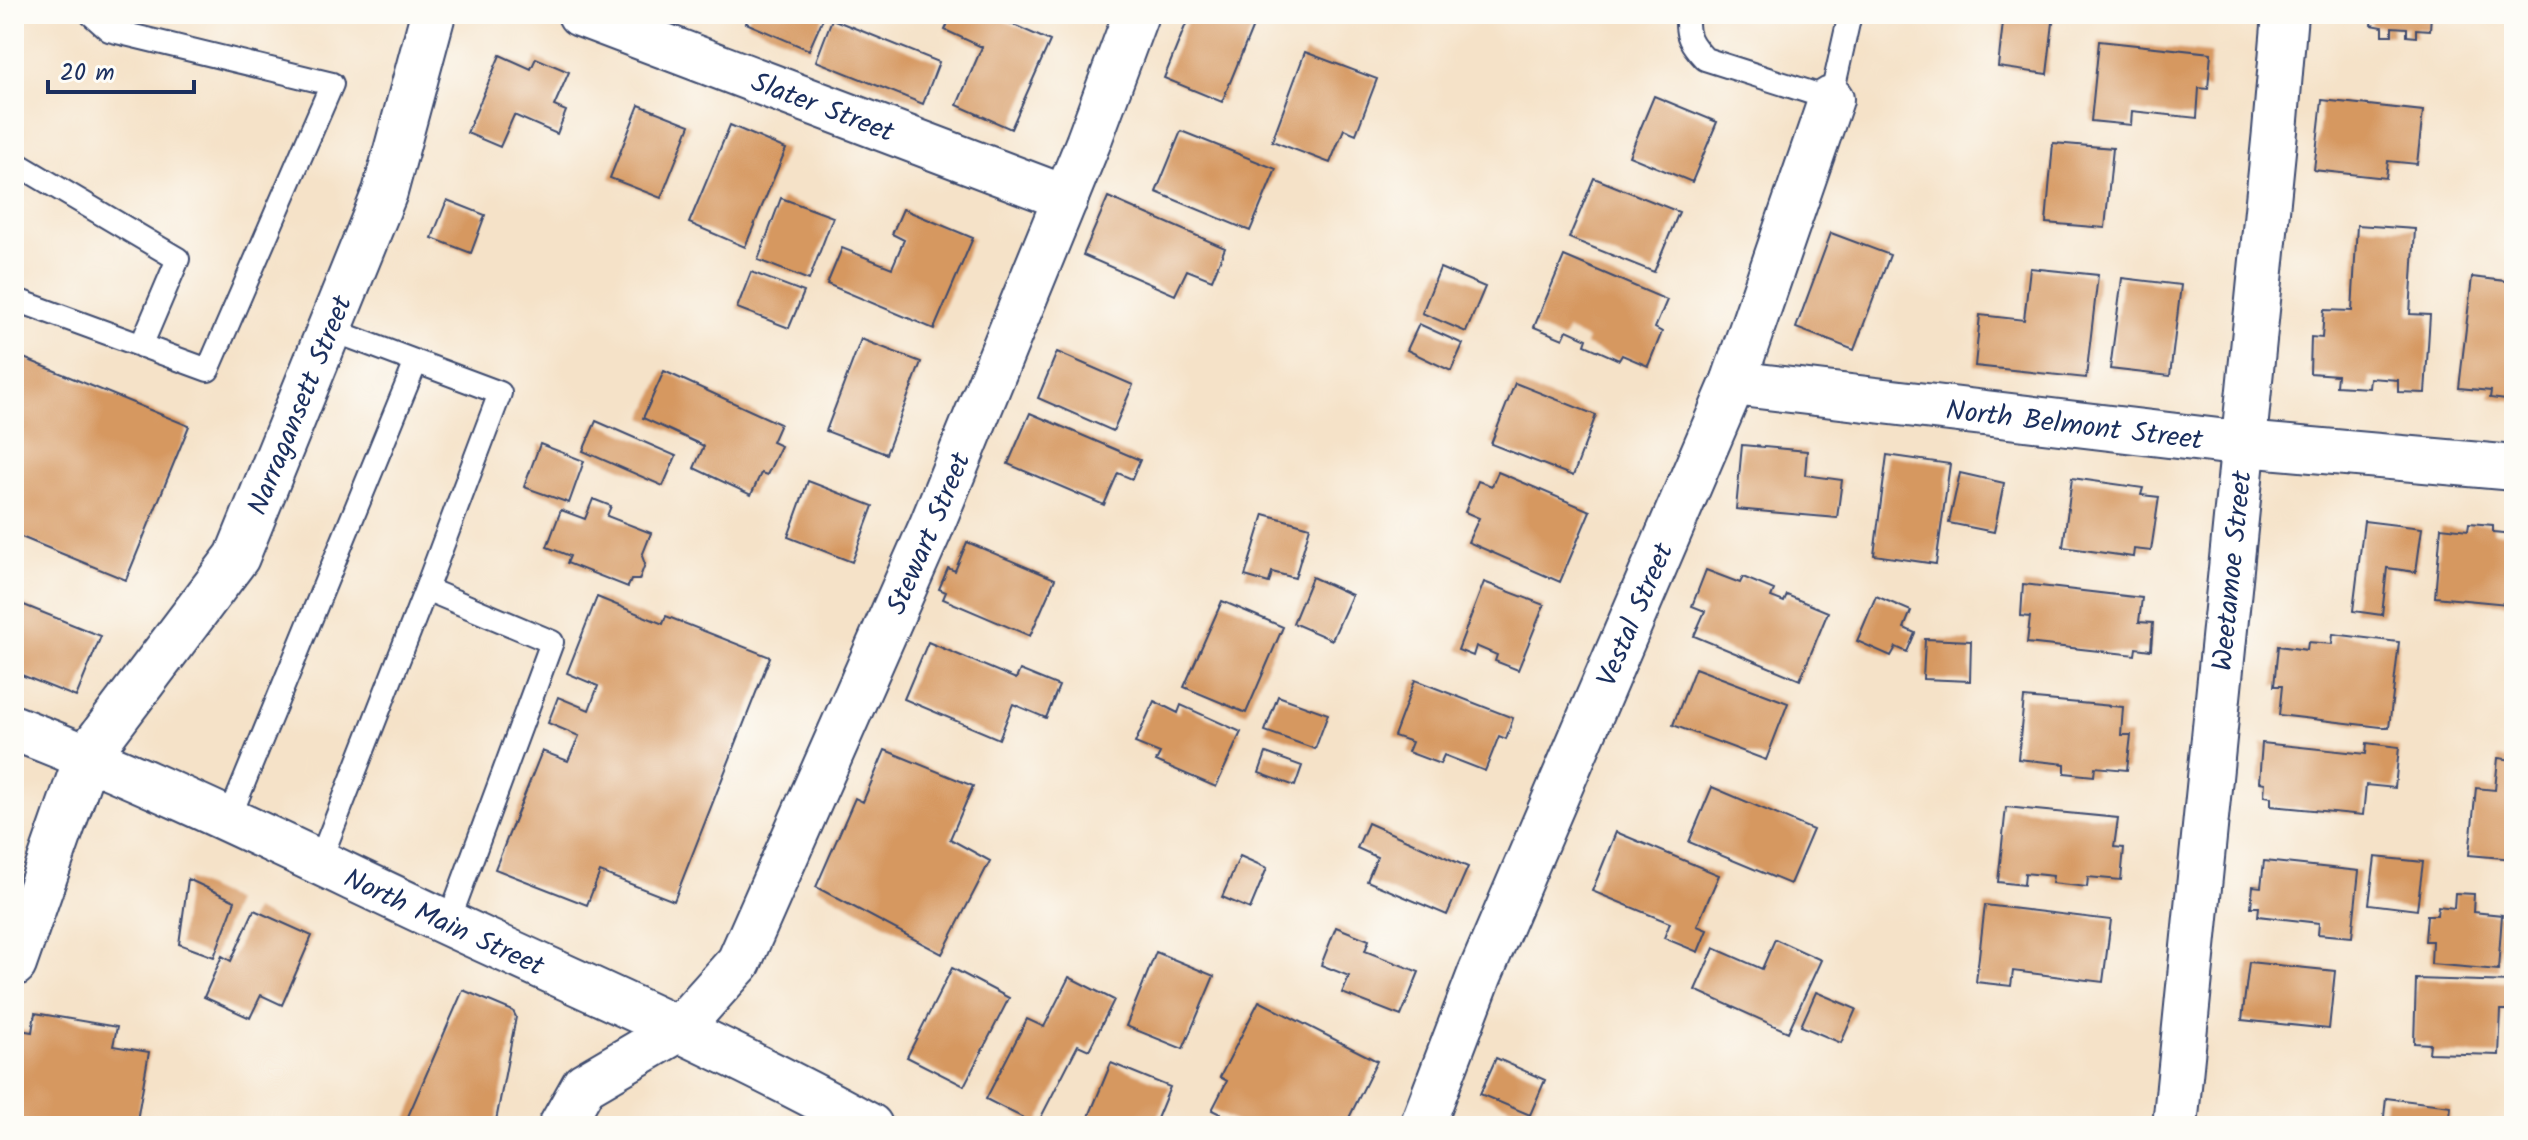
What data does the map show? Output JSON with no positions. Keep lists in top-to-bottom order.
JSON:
{
  "streets": {
    "street": [
      "Slater Street",
      "Narragansett Street",
      "North Belmont Street",
      "Stewart Street",
      "Weetamoe Street",
      "Vestal Street",
      "North Main Street"
    ]
  },
  "crossings": [
    ["Slater Street", "Stewart Street"],
    ["Narragansett Street", "North Main Street"],
    ["North Belmont Street", "Weetamoe Street"],
    ["North Belmont Street", "Vestal Street"],
    ["Stewart Street", "North Main Street"]
  ],
  "scale_bar": "20 m"
}
